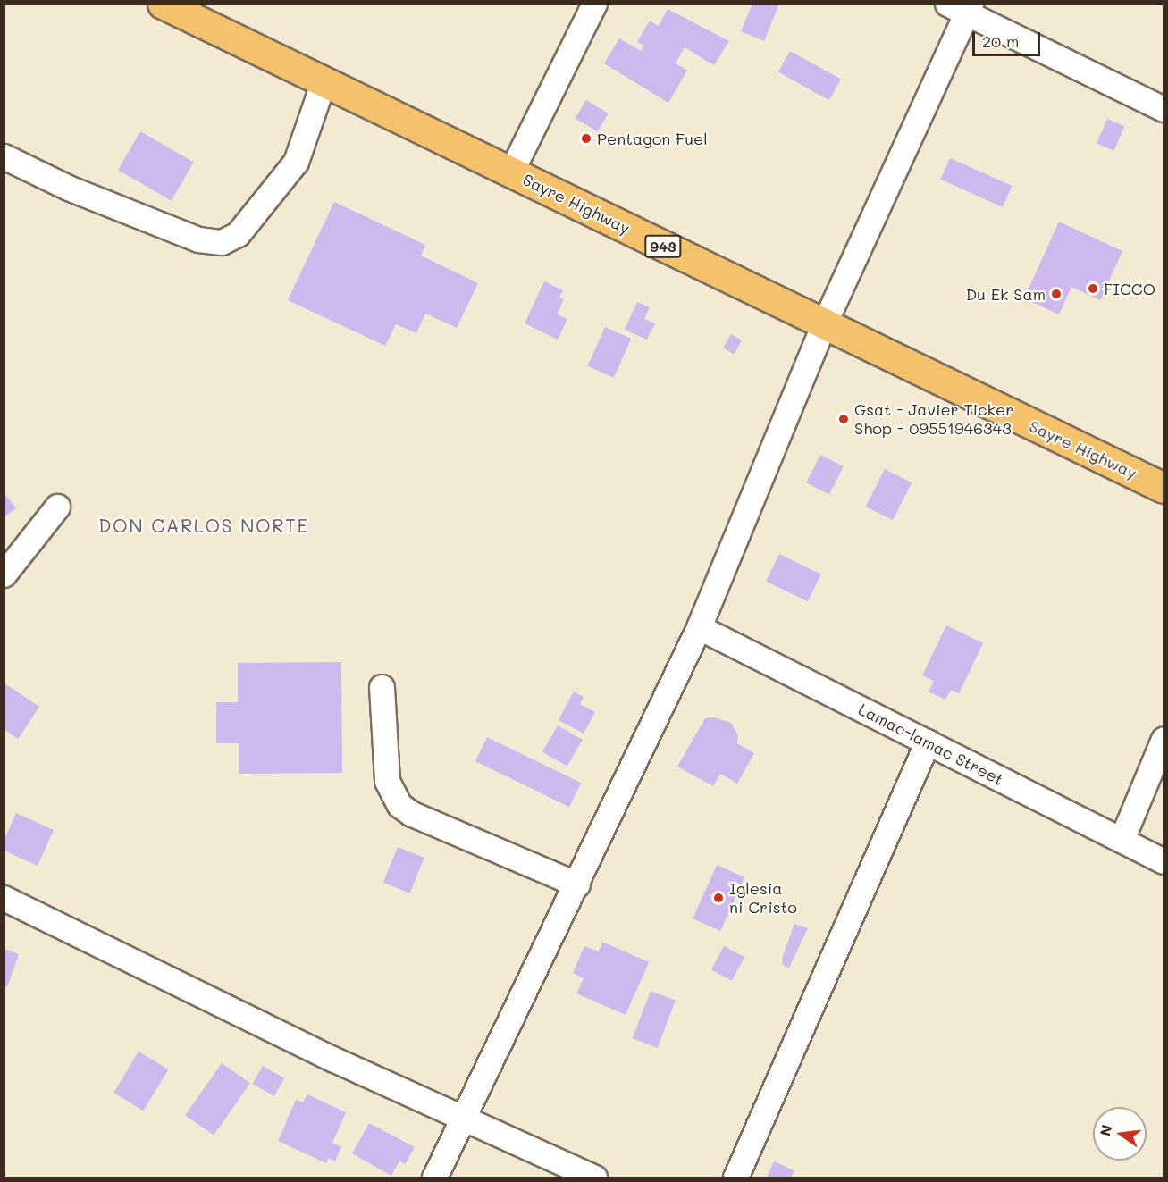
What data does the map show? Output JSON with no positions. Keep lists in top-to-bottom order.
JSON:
{
  "streets": {
    "highway": ["Sayre Highway", "943"],
    "street": ["Lamac-lamac Street"]
  },
  "districts": ["DON CARLOS NORTE"],
  "places": [
    "Pentagon Fuel",
    "FICCO",
    "Du Ek Sam",
    "Gsat - Javier Ticker Shop - 09551946343",
    "Iglesia ni Cristo"
  ],
  "scale_bar": "20 m",
  "north": "left"
}
